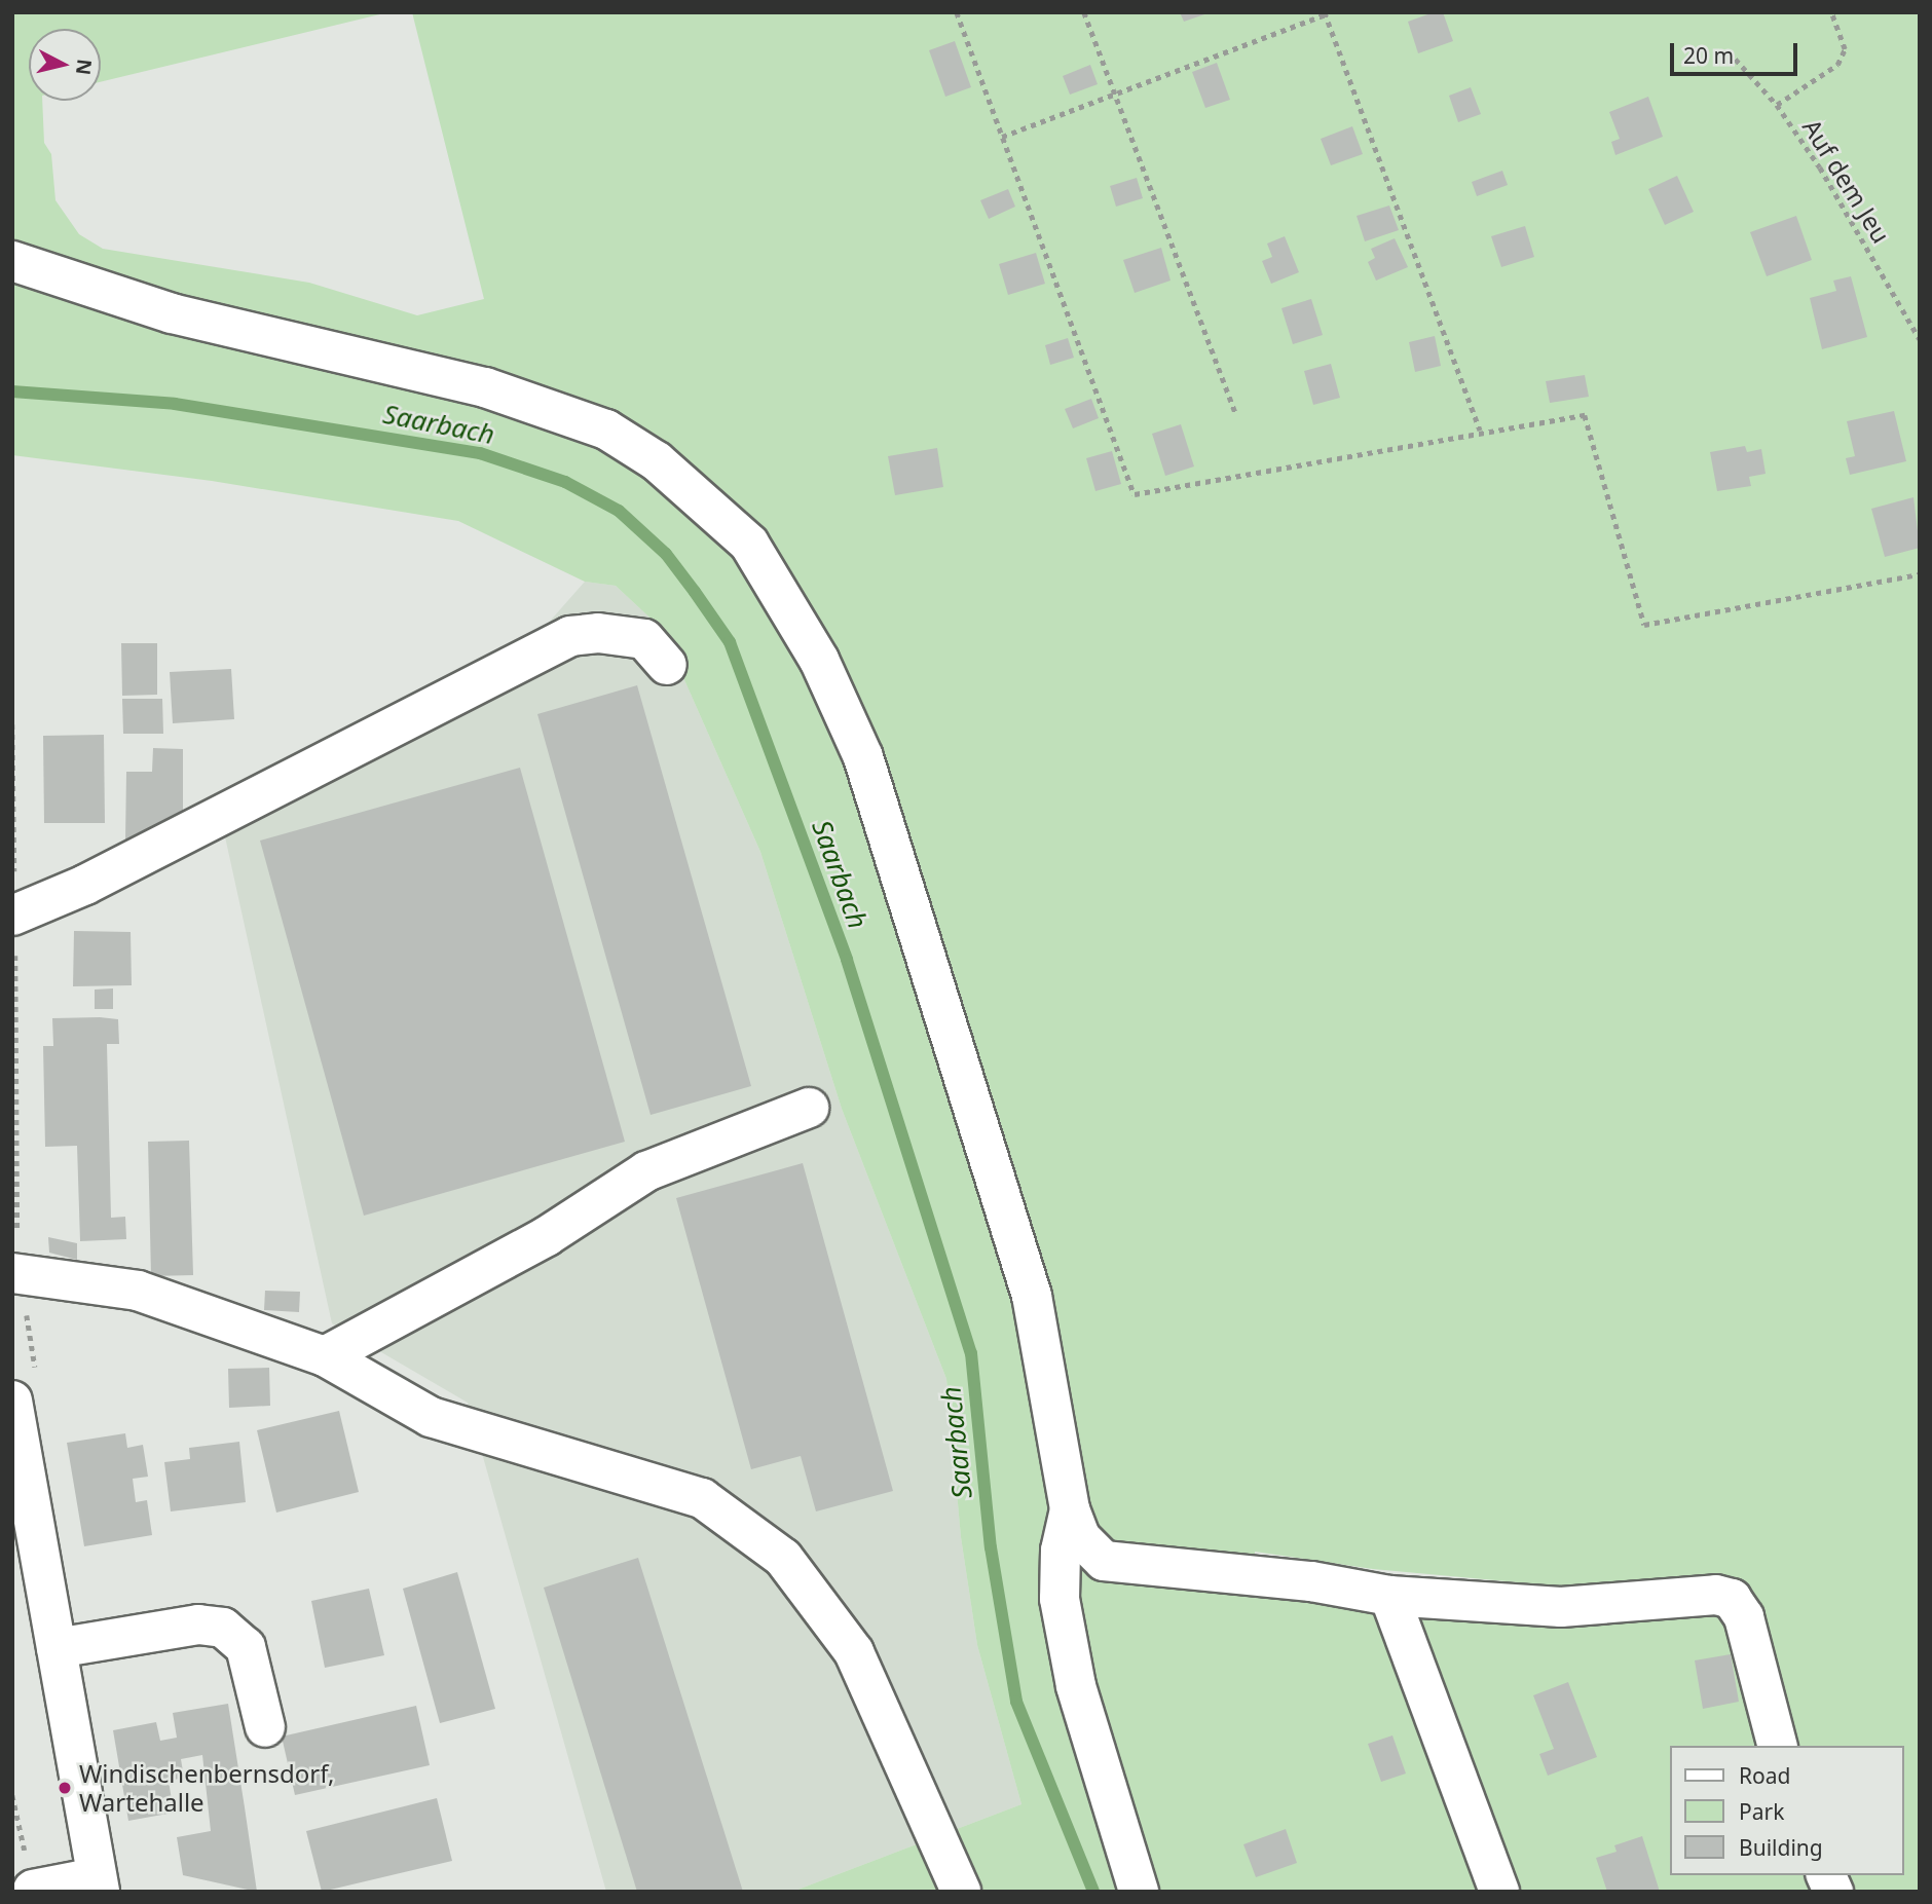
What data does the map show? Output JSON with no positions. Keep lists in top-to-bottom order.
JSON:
{
  "streets": {
    "path": ["Auf dem Jeu"]
  },
  "water": ["Saarbach"],
  "places": ["Windischenbernsdorf, Wartehalle"],
  "legend": ["Road", "Park", "Building"],
  "scale_bar": "20 m",
  "north": "right"
}
